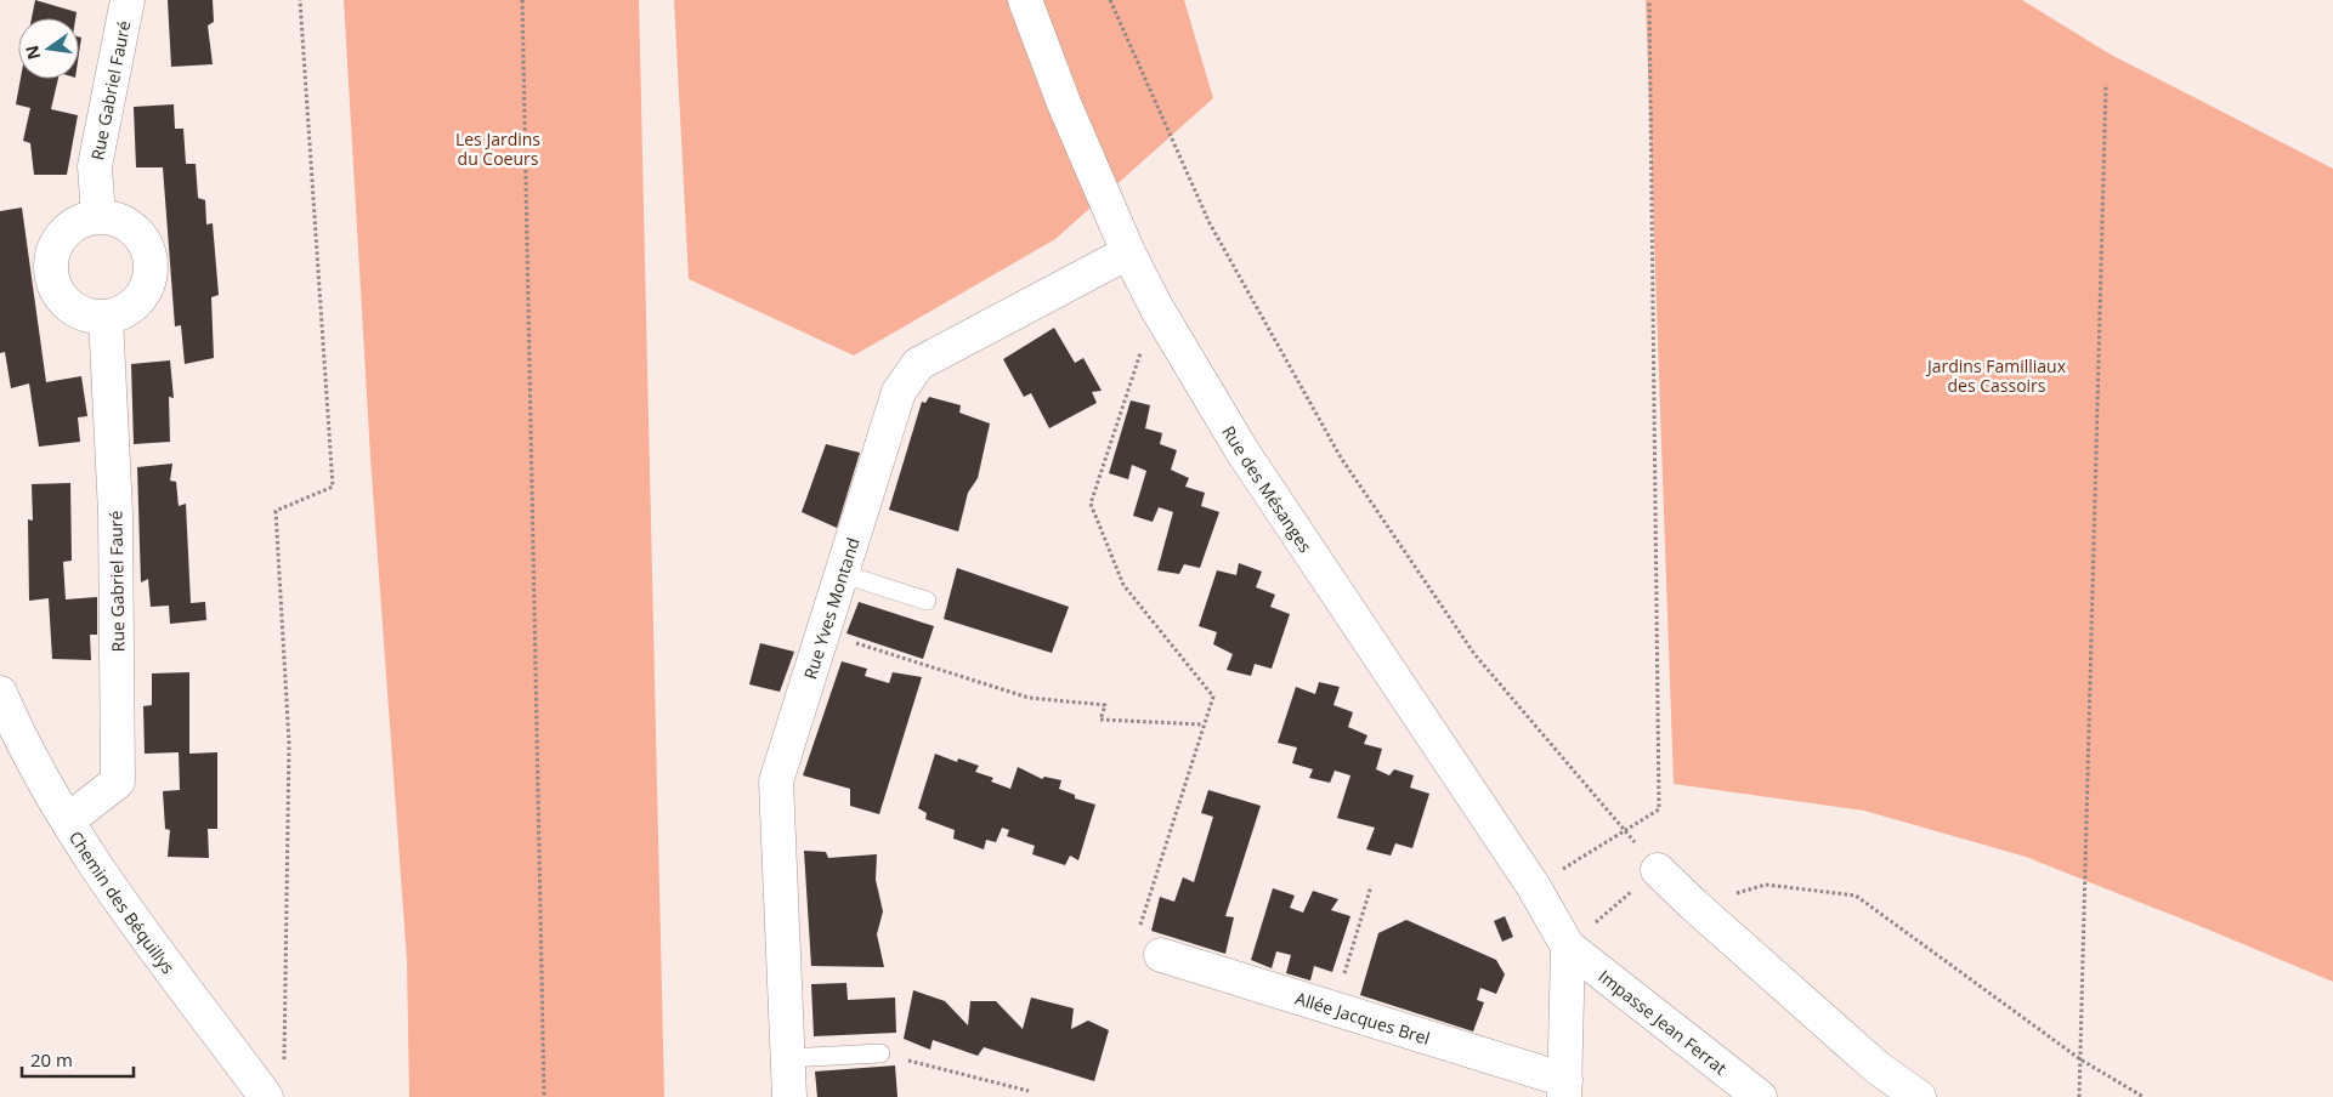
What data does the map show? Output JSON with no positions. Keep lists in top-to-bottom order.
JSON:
{
  "streets": {
    "street": [
      "Rue Gabriel Fauré",
      "Rue des Mésanges",
      "Rue Yves Montand",
      "Chemin des Béquillys",
      "Allée Jacques Brel",
      "Impasse Jean Ferrat"
    ]
  },
  "crossings": [
    ["Rue Gabriel Fauré", "Chemin des Béquillys"],
    ["Rue des Mésanges", "Rue Yves Montand"],
    ["Rue des Mésanges", "Impasse Jean Ferrat"]
  ],
  "parks": ["Les Jardins du Coeurs", "Jardins Familliaux des Cassoirs"],
  "scale_bar": "20 m",
  "north": "left"
}
